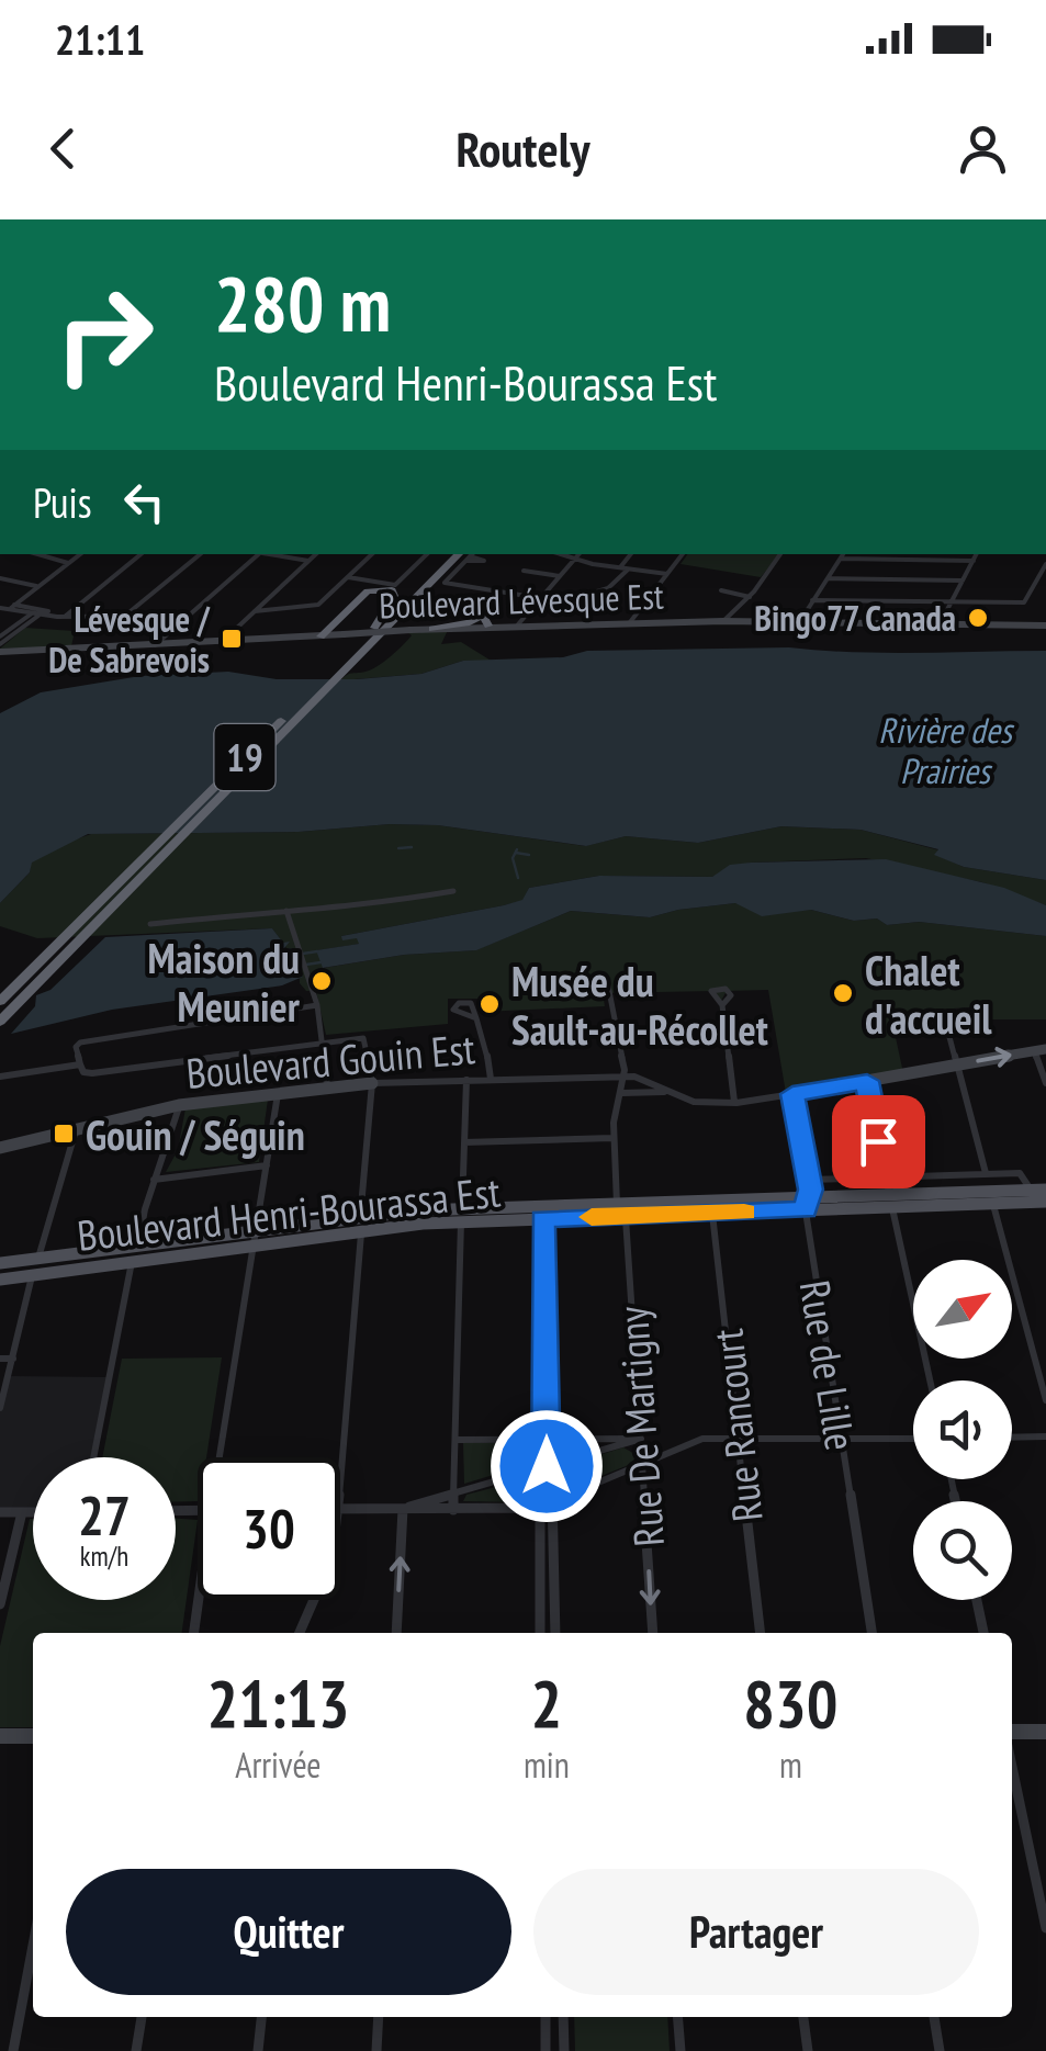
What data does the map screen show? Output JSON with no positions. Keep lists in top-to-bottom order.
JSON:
{
  "streets": {
    "highway": ["19"],
    "main road": ["Boulevard Henri-Bourassa Est"],
    "street": [
      "Boulevard Lévesque Est",
      "Boulevard Gouin Est",
      "Rue de Lille",
      "Rue Rancourt",
      "Rue De Martigny"
    ]
  },
  "crossings": [
    ["Boulevard Gouin Est", "Rue de Lille"],
    ["Boulevard Henri-Bourassa Est", "Rue de Lille"],
    ["Boulevard Henri-Bourassa Est", "Rue Rancourt"],
    ["Boulevard Henri-Bourassa Est", "Rue De Martigny"]
  ],
  "one_way": ["Rue De Martigny"],
  "water": ["Rivière des Prairies"],
  "places": {
    "other": [
      "Bingo77 Canada",
      "Maison du Meunier",
      "Chalet d'accueil",
      "Musée du Sault-au-Récollet"
    ],
    "transit": ["Lévesque / De Sabrevois", "Gouin / Séguin"]
  },
  "north": "top right",
  "page": {
    "status": "21:11",
    "header": "Routely",
    "turn": ["280 m", "Boulevard Henri-Bourassa Est"],
    "then": "Puis",
    "speed": "27 km/h",
    "limit": "30",
    "eta": [
      "21:13",
      "Arrivée",
      "2",
      "min",
      "830",
      "m"
    ],
    "buttons": ["Quitter", "Partager"]
  }
}
